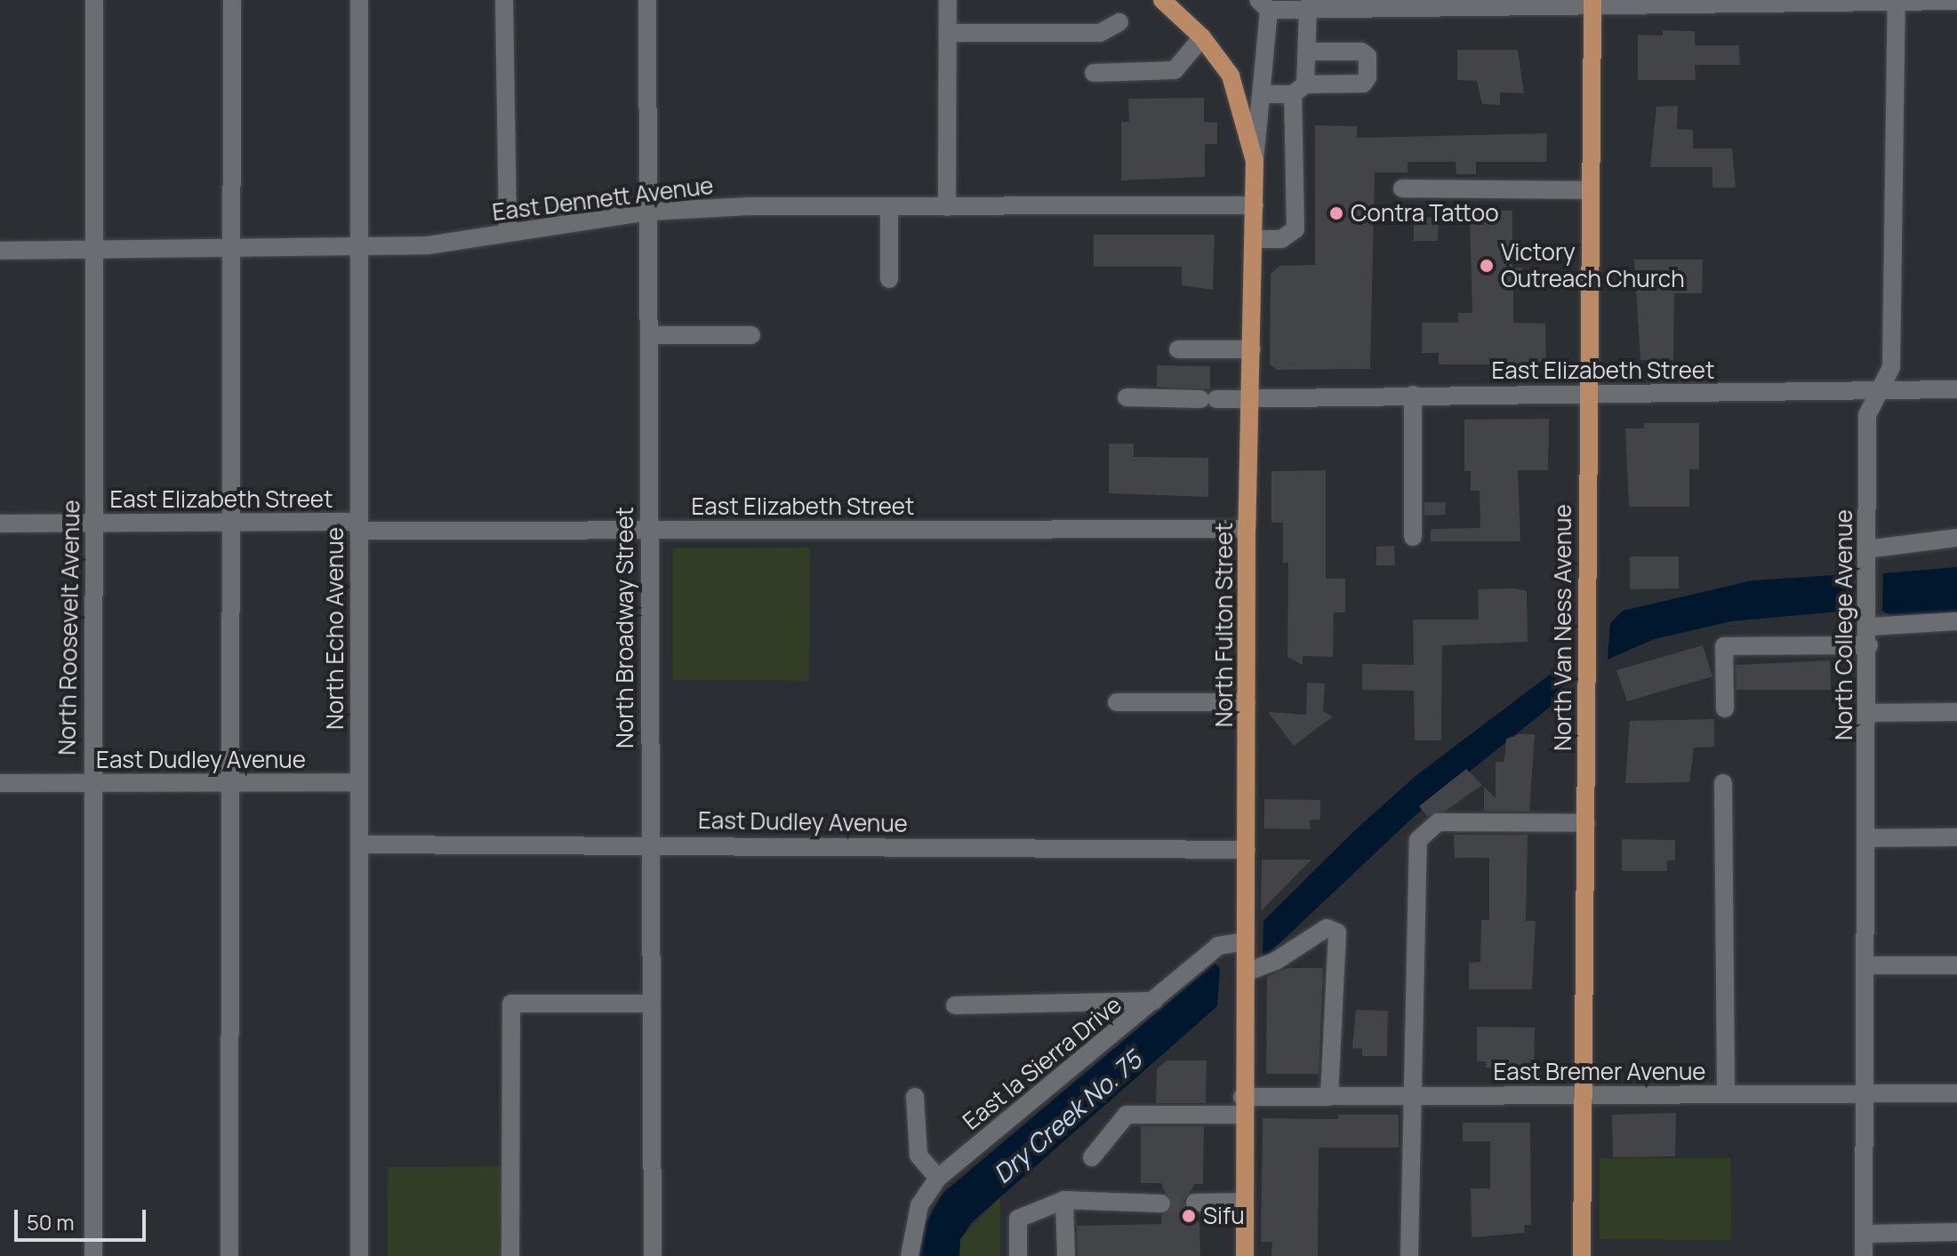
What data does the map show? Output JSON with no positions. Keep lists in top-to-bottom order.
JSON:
{
  "streets": {
    "main road": ["North Fulton Street", "North Van Ness Avenue"],
    "street": [
      "East Dennett Avenue",
      "East Elizabeth Street",
      "North College Avenue",
      "North Roosevelt Avenue",
      "North Broadway Street",
      "North Echo Avenue",
      "East Dudley Avenue",
      "East la Sierra Drive",
      "East Bremer Avenue"
    ]
  },
  "crossings": [
    ["East Dennett Avenue", "North Fulton Street"],
    ["East Dennett Avenue", "North Roosevelt Avenue"],
    ["East Dennett Avenue", "North Broadway Street"],
    ["East Dennett Avenue", "North Echo Avenue"],
    ["East Elizabeth Street", "North Fulton Street"],
    ["East Elizabeth Street", "North College Avenue"],
    ["East Elizabeth Street", "North Roosevelt Avenue"],
    ["East Elizabeth Street", "North Broadway Street"],
    ["East Elizabeth Street", "North Van Ness Avenue"],
    ["East Elizabeth Street", "North Echo Avenue"],
    ["North Fulton Street", "East Dudley Avenue"],
    ["North Fulton Street", "East la Sierra Drive"],
    ["North Fulton Street", "East Bremer Avenue"],
    ["North College Avenue", "East Bremer Avenue"],
    ["North Roosevelt Avenue", "East Dudley Avenue"],
    ["North Broadway Street", "East Dudley Avenue"],
    ["North Van Ness Avenue", "East Bremer Avenue"],
    ["North Echo Avenue", "East Dudley Avenue"]
  ],
  "water": ["Dry Creek No. 75"],
  "places": ["Contra Tattoo", "Victory Outreach Church", "Sifu"],
  "scale_bar": "50 m"
}
